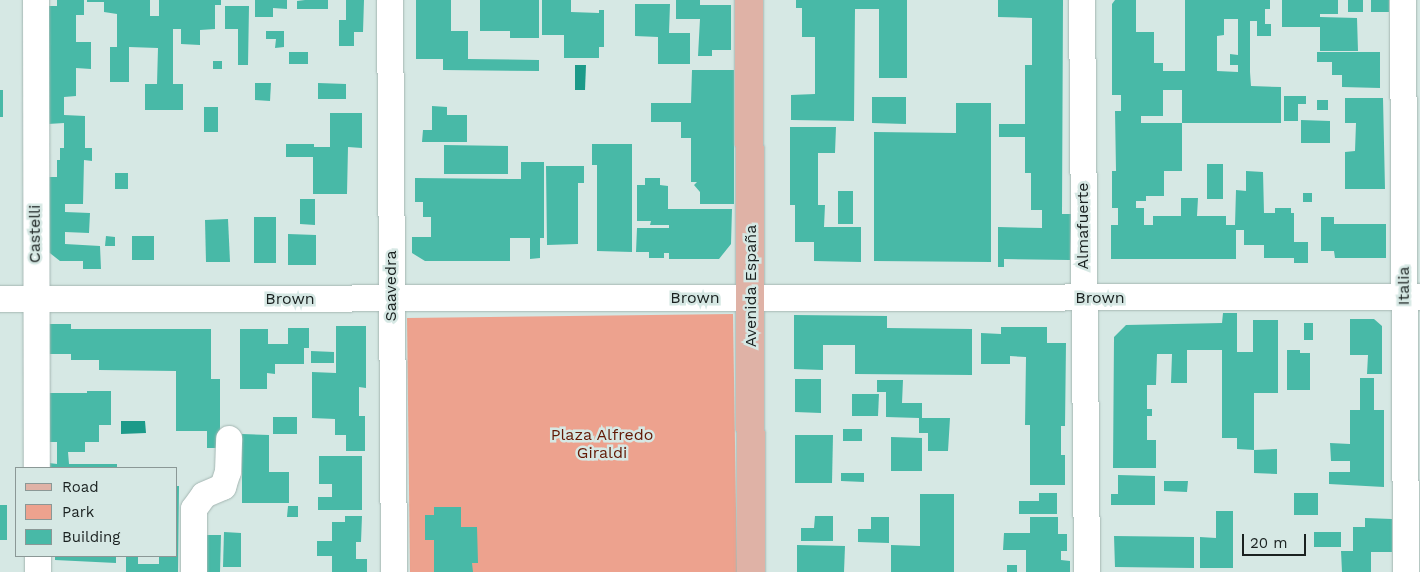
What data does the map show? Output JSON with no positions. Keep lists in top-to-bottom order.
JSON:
{
  "streets": {
    "main road": ["Avenida España"],
    "street": [
      "Almafuerte",
      "Castelli",
      "Saavedra",
      "Italia",
      "Brown"
    ]
  },
  "crossings": [
    ["Almafuerte", "Brown"],
    ["Castelli", "Brown"],
    ["Saavedra", "Brown"],
    ["Avenida España", "Brown"],
    ["Italia", "Brown"]
  ],
  "parks": ["Plaza Alfredo Giraldi"],
  "legend": ["Road", "Park", "Building"],
  "scale_bar": "20 m"
}
